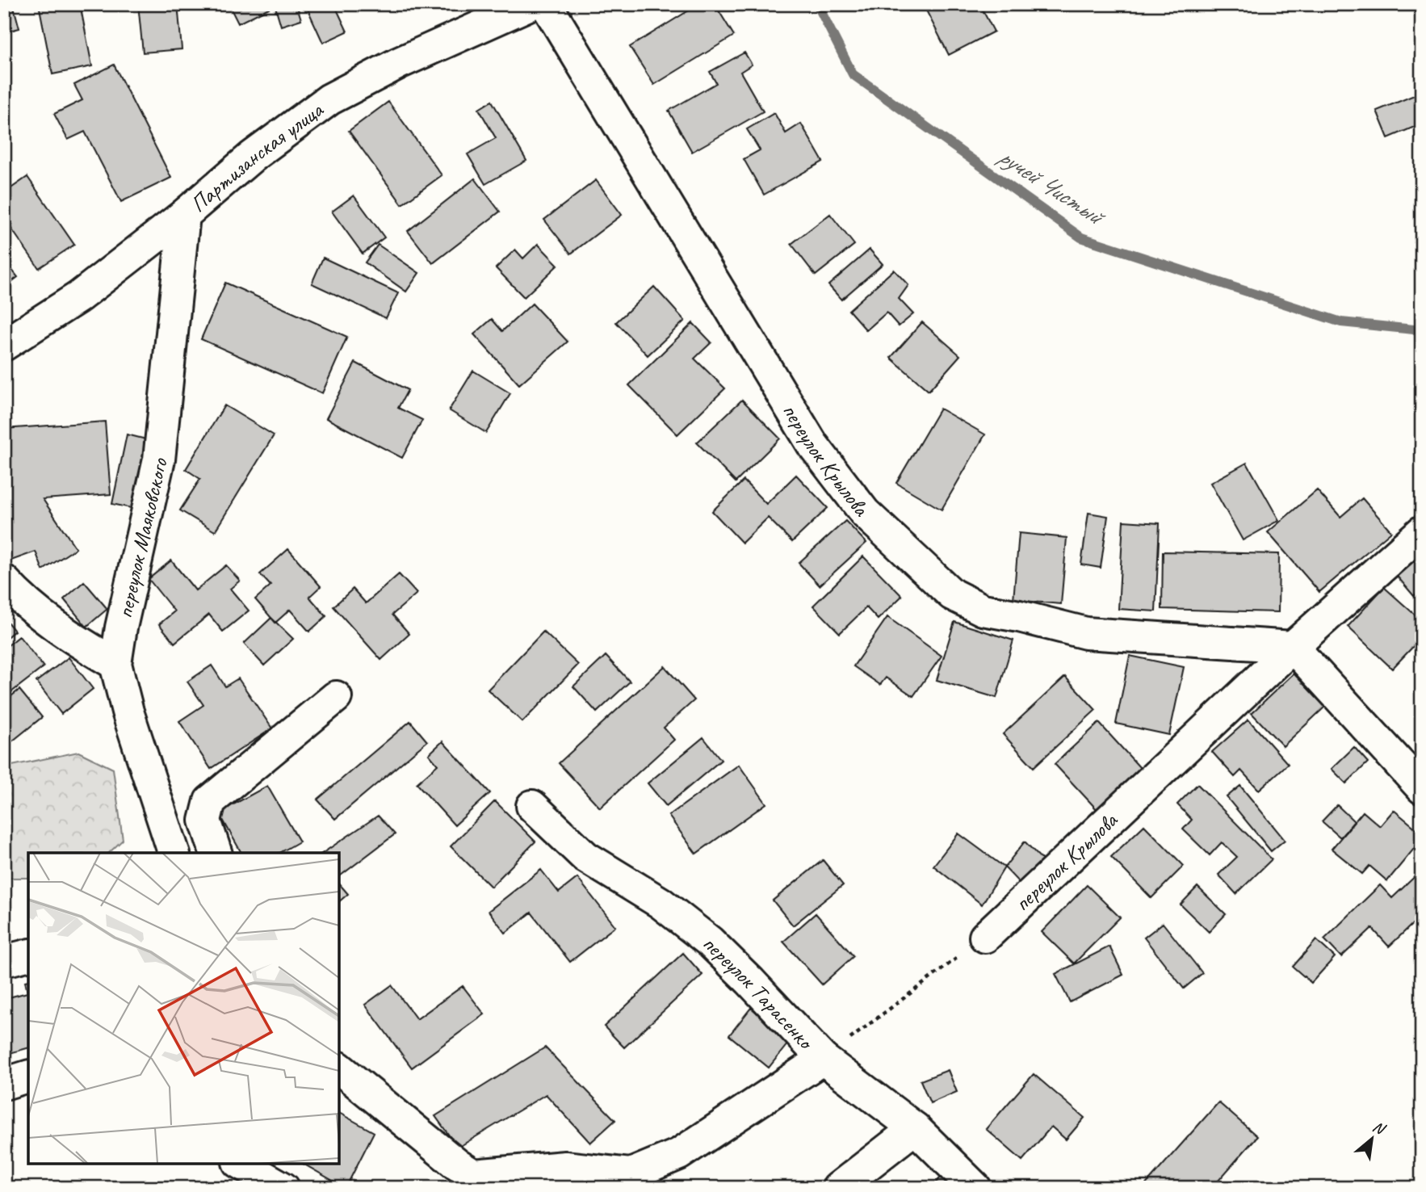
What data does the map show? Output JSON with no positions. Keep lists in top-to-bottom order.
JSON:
{
  "streets": {
    "street": [
      "Партизанская улица",
      "переулок Крылова",
      "переулок Маяковского",
      "переулок Тарасенко"
    ]
  },
  "crossings": [
    ["Партизанская улица", "переулок Маяковского"]
  ],
  "water": ["ручей Чистый"],
  "north": "top right"
}
